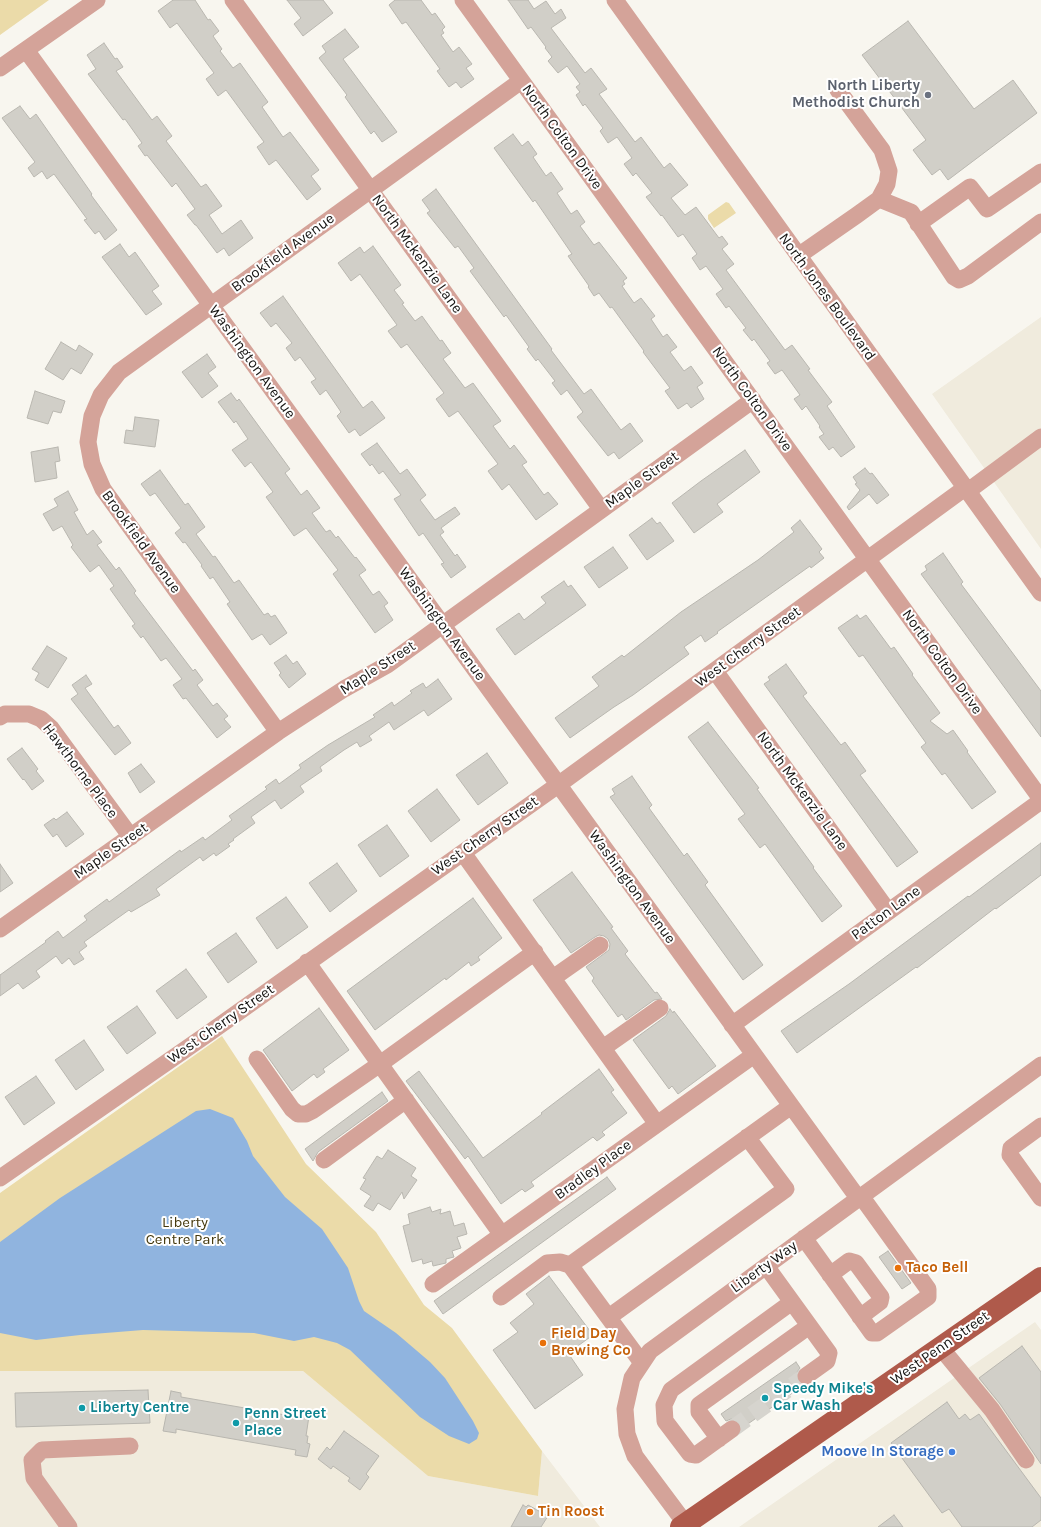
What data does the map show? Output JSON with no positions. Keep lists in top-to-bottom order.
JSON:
{
  "streets": {
    "main road": ["West Penn Street"],
    "street": [
      "North Colton Drive",
      "Brookfield Avenue",
      "North Mckenzie Lane",
      "North Jones Boulevard",
      "Washington Avenue",
      "Maple Street",
      "West Cherry Street",
      "Hawthorne Place",
      "Patton Lane",
      "Bradley Place",
      "Liberty Way"
    ]
  },
  "crossings": [
    ["North Colton Drive", "Brookfield Avenue"],
    ["North Colton Drive", "Maple Street"],
    ["North Colton Drive", "West Cherry Street"],
    ["North Colton Drive", "Patton Lane"],
    ["Brookfield Avenue", "North Mckenzie Lane"],
    ["Brookfield Avenue", "Washington Avenue"],
    ["Brookfield Avenue", "Maple Street"],
    ["North Mckenzie Lane", "Maple Street"],
    ["North Mckenzie Lane", "West Cherry Street"],
    ["North Mckenzie Lane", "Patton Lane"],
    ["North Jones Boulevard", "West Cherry Street"],
    ["Washington Avenue", "Maple Street"],
    ["Washington Avenue", "West Cherry Street"],
    ["Washington Avenue", "Patton Lane"],
    ["Washington Avenue", "Bradley Place"],
    ["Washington Avenue", "Liberty Way"],
    ["Maple Street", "Hawthorne Place"],
    ["Liberty Way", "West Penn Street"]
  ],
  "parks": ["Liberty Centre Park"],
  "places": [
    "North Liberty Methodist Church",
    "Taco Bell",
    "Field Day Brewing Co",
    "Speedy Mike's Car Wash",
    "Liberty Centre",
    "Penn Street Place",
    "Moove In Storage",
    "Tin Roost"
  ]
}
